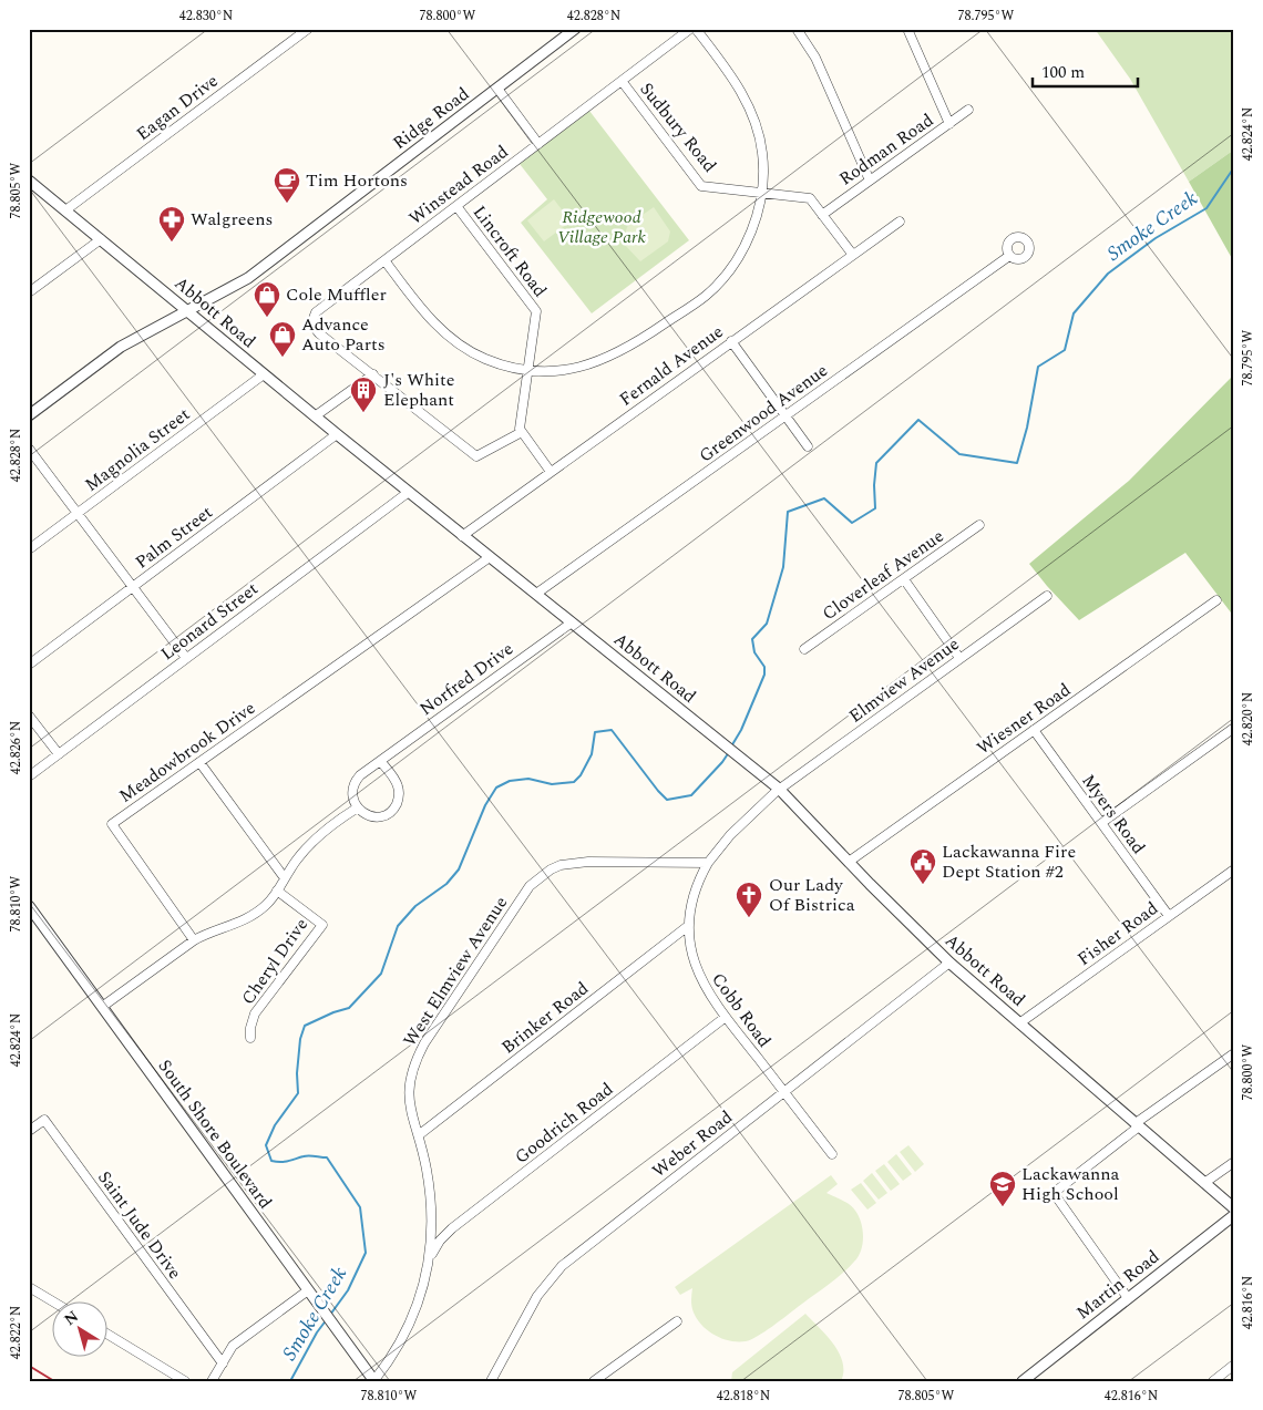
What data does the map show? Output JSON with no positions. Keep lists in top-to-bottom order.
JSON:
{
  "streets": {
    "street": [
      "Eagan Drive",
      "Ridge Road",
      "Sudbury Road",
      "Rodman Road",
      "Winstead Road",
      "Lincroft Road",
      "Abbott Road",
      "Fernald Avenue",
      "Greenwood Avenue",
      "Magnolia Street",
      "Palm Street",
      "Cloverleaf Avenue",
      "Leonard Street",
      "Norfred Drive",
      "Elmview Avenue",
      "Wiesner Road",
      "Meadowbrook Drive",
      "Myers Road",
      "Fisher Road",
      "Cheryl Drive",
      "West Elmview Avenue",
      "Cobb Road",
      "Brinker Road",
      "Goodrich Road",
      "South Shore Boulevard",
      "Weber Road",
      "Saint Jude Drive",
      "Martin Road"
    ]
  },
  "crossings": [
    ["Eagan Drive", "Abbott Road"],
    ["Ridge Road", "Abbott Road"],
    ["Sudbury Road", "Rodman Road"],
    ["Sudbury Road", "Winstead Road"],
    ["Sudbury Road", "Fernald Avenue"],
    ["Winstead Road", "Lincroft Road"],
    ["Abbott Road", "Fernald Avenue"],
    ["Abbott Road", "Greenwood Avenue"],
    ["Abbott Road", "Magnolia Street"],
    ["Abbott Road", "Palm Street"],
    ["Abbott Road", "Leonard Street"],
    ["Abbott Road", "Norfred Drive"],
    ["Abbott Road", "Elmview Avenue"],
    ["Abbott Road", "Wiesner Road"],
    ["Abbott Road", "Meadowbrook Drive"],
    ["Abbott Road", "Fisher Road"],
    ["Abbott Road", "Weber Road"],
    ["Wiesner Road", "Myers Road"],
    ["Myers Road", "Fisher Road"],
    ["West Elmview Avenue", "Cobb Road"],
    ["West Elmview Avenue", "Brinker Road"],
    ["West Elmview Avenue", "Goodrich Road"],
    ["West Elmview Avenue", "South Shore Boulevard"],
    ["Cobb Road", "Brinker Road"],
    ["Cobb Road", "Goodrich Road"],
    ["Cobb Road", "Weber Road"]
  ],
  "water": ["Smoke Creek"],
  "parks": ["Ridgewood Village Park"],
  "places": {
    "cafe": ["Tim Hortons"],
    "pharmacy": ["Walgreens"],
    "shop": ["Cole Muffler", "Advance Auto Parts"],
    "building": ["J's White Elephant"],
    "public building": ["Lackawanna Fire Dept Station #2"],
    "church": ["Our Lady Of Bistrica"],
    "school or university": ["Lackawanna High School"]
  },
  "scale_bar": "100 m",
  "north": "top left",
  "coordinates": [
    "42.830°N",
    "78.800°W",
    "42.828°N",
    "78.795°W",
    "42.824°N",
    "78.805°W",
    "42.820°N",
    "42.826°N",
    "78.810°W",
    "42.816°N",
    "42.822°N",
    "42.818°N"
  ]
}
